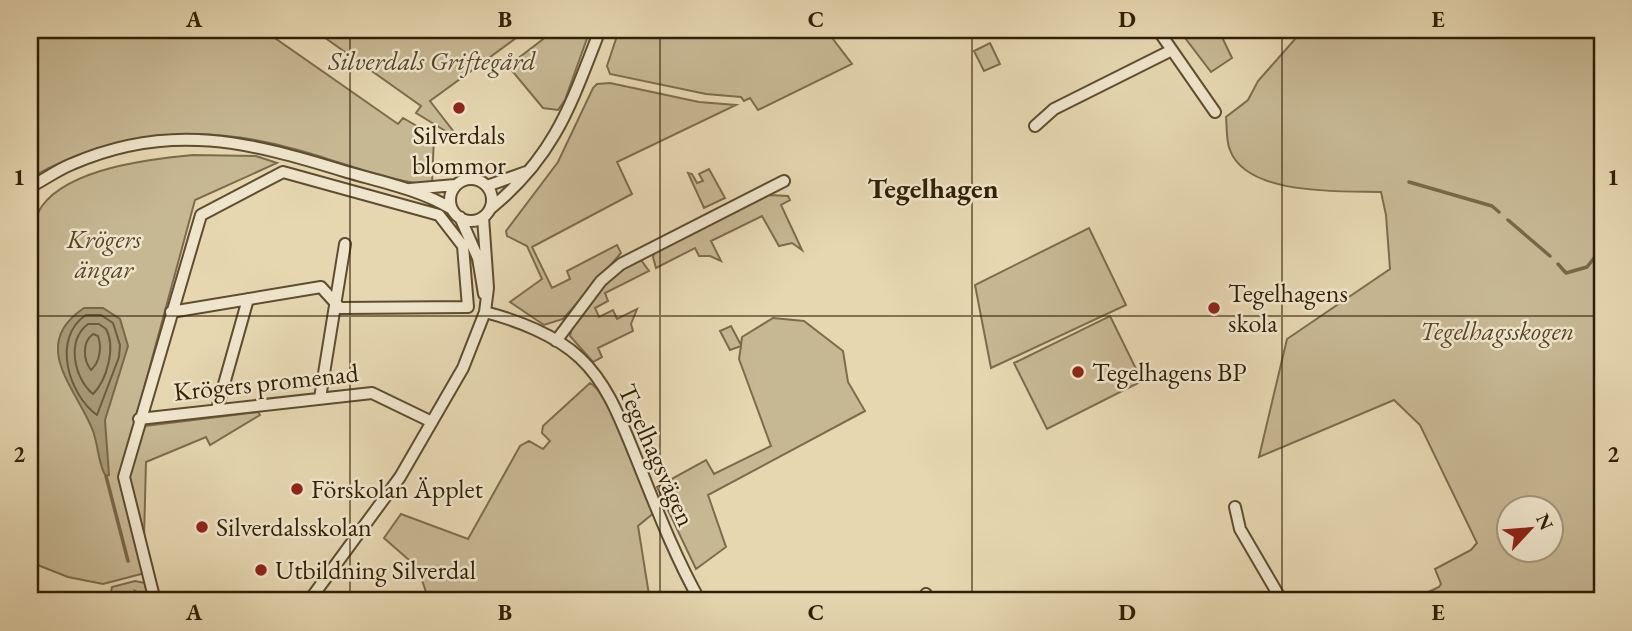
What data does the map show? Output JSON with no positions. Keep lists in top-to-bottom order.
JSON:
{
  "streets": {
    "street": ["Krögers promenad", "Tegelhagsvägen"]
  },
  "districts": ["Tegelhagen"],
  "parks": ["Silverdals Griftegård", "Krögers ängar", "Tegelhagsskogen"],
  "places": [
    "Silverdals blommor",
    "Tegelhagens skola",
    "Tegelhagens BP",
    "Förskolan Äpplet",
    "Silverdalsskolan",
    "Utbildning Silverdal"
  ],
  "north": "top right",
  "grid": {
    "columns": [
      "A",
      "B",
      "C",
      "D",
      "E"
    ],
    "rows": ["1", "2"]
  }
}
